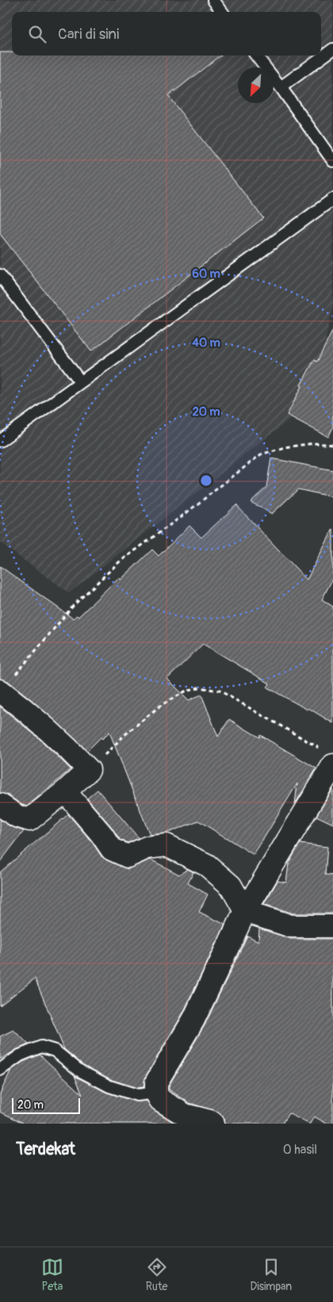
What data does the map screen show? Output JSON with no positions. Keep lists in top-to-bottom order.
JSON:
{
  "scale_bar": "20 m",
  "north": "bottom left",
  "page": {
    "search": "Cari di sini",
    "scale": "20 m",
    "heading": ["Terdekat", "0 hasil"],
    "nav": ["Peta", "Rute", "Disimpan"]
  },
  "rings": ["60 m", "40 m", "20 m"]
}
